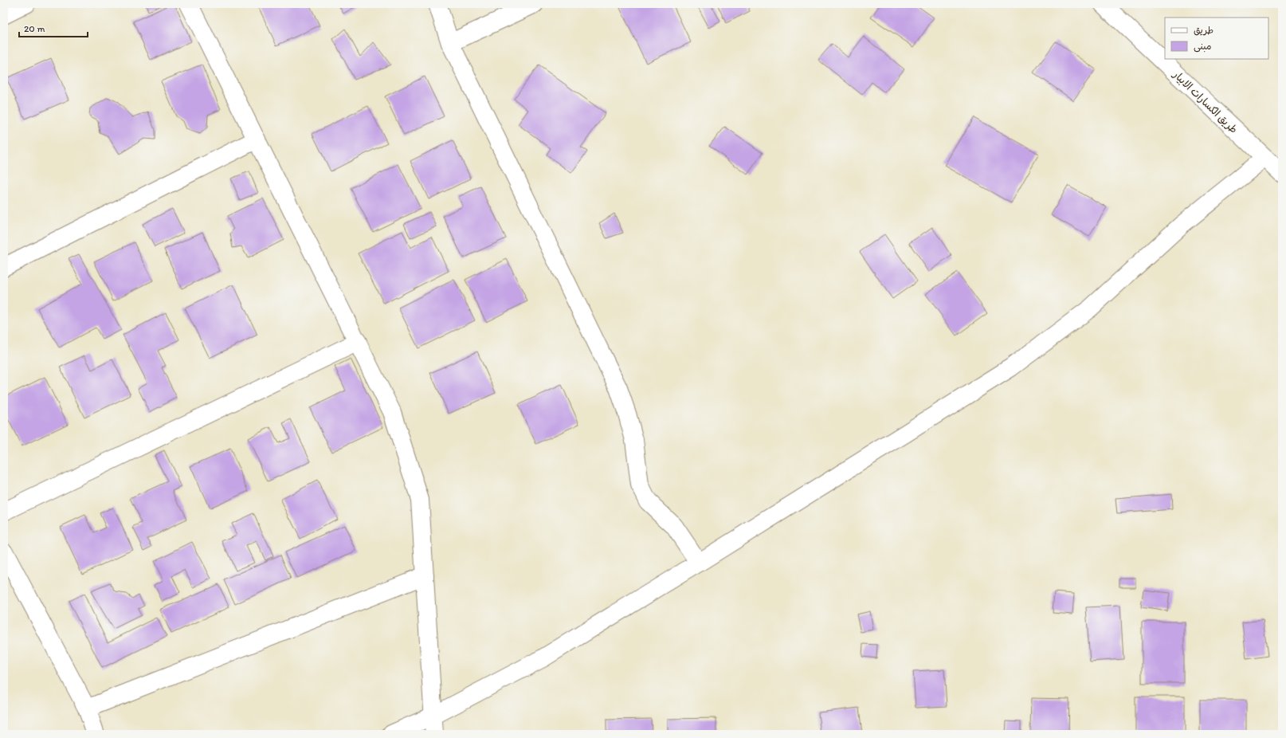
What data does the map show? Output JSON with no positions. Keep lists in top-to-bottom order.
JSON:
{
  "streets": {
    "street": ["طريق الكسارات الابيار"]
  },
  "legend": ["طريق", "مبنى"],
  "scale_bar": "20 m"
}
